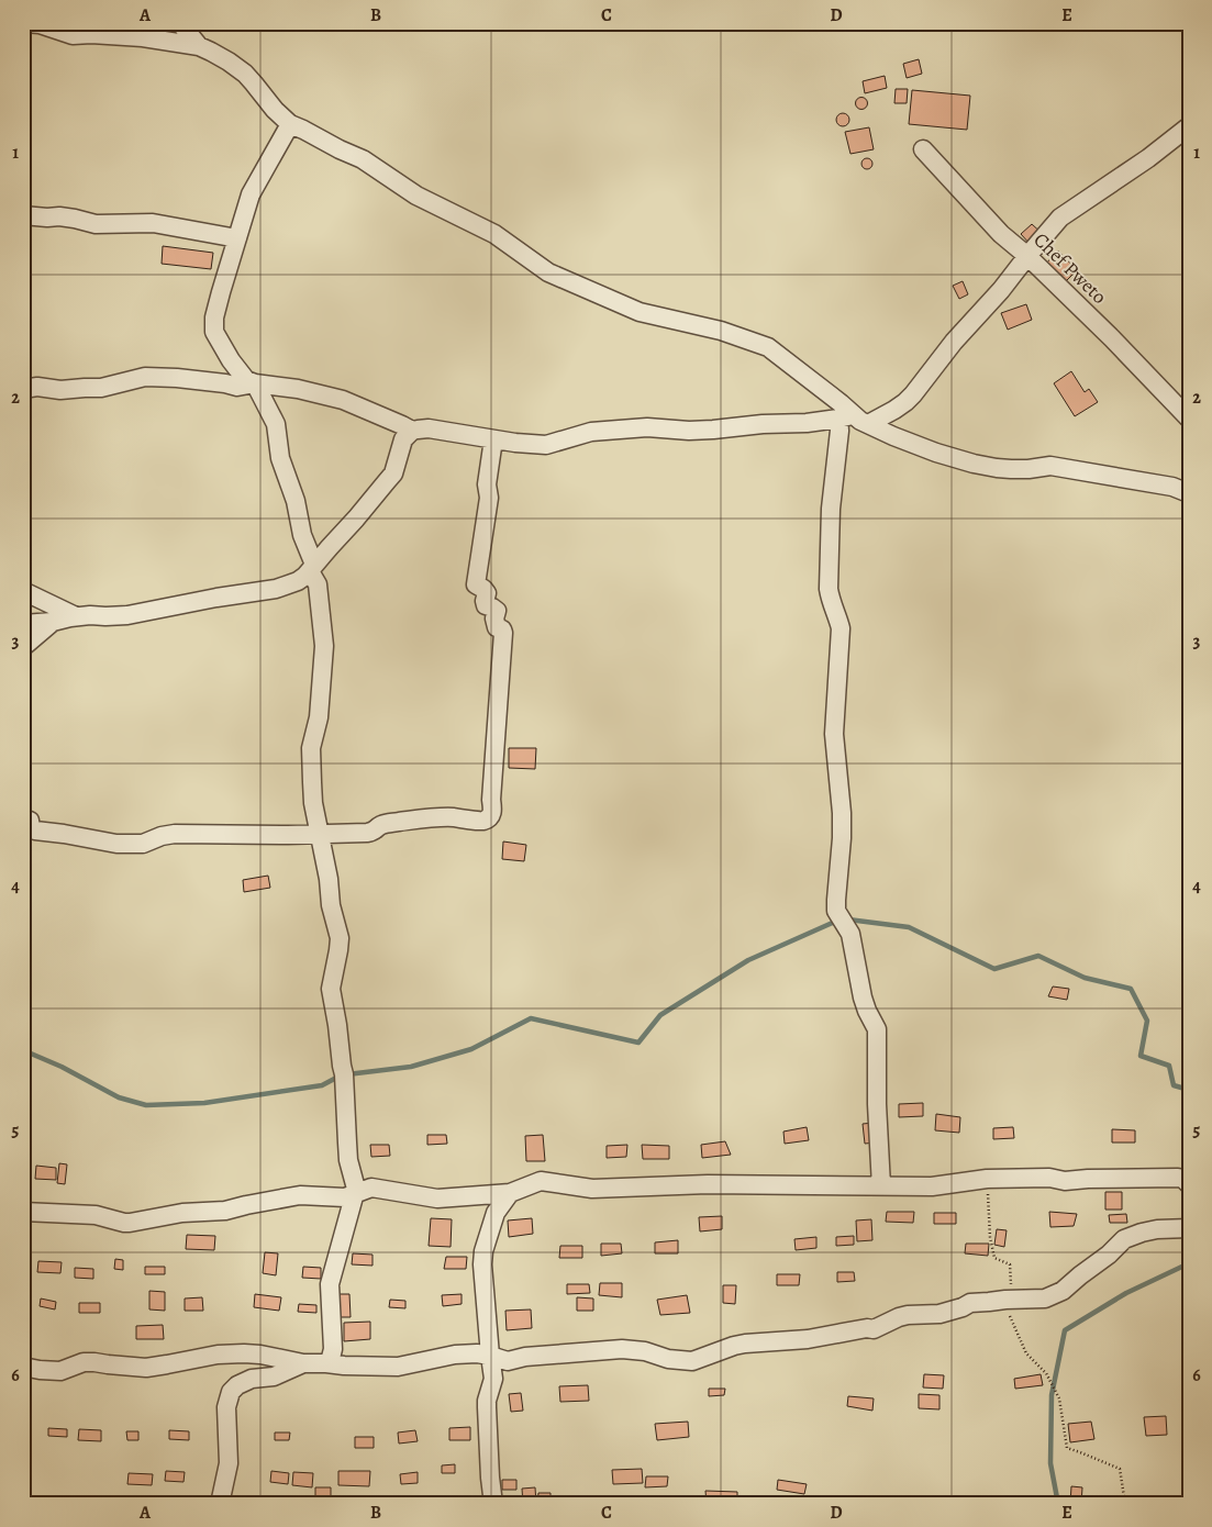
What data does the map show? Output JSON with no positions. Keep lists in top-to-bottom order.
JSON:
{
  "streets": {
    "street": ["Chef Pweto"]
  },
  "grid": {
    "columns": [
      "A",
      "B",
      "C",
      "D",
      "E"
    ],
    "rows": [
      "1",
      "2",
      "3",
      "4",
      "5",
      "6"
    ]
  }
}
